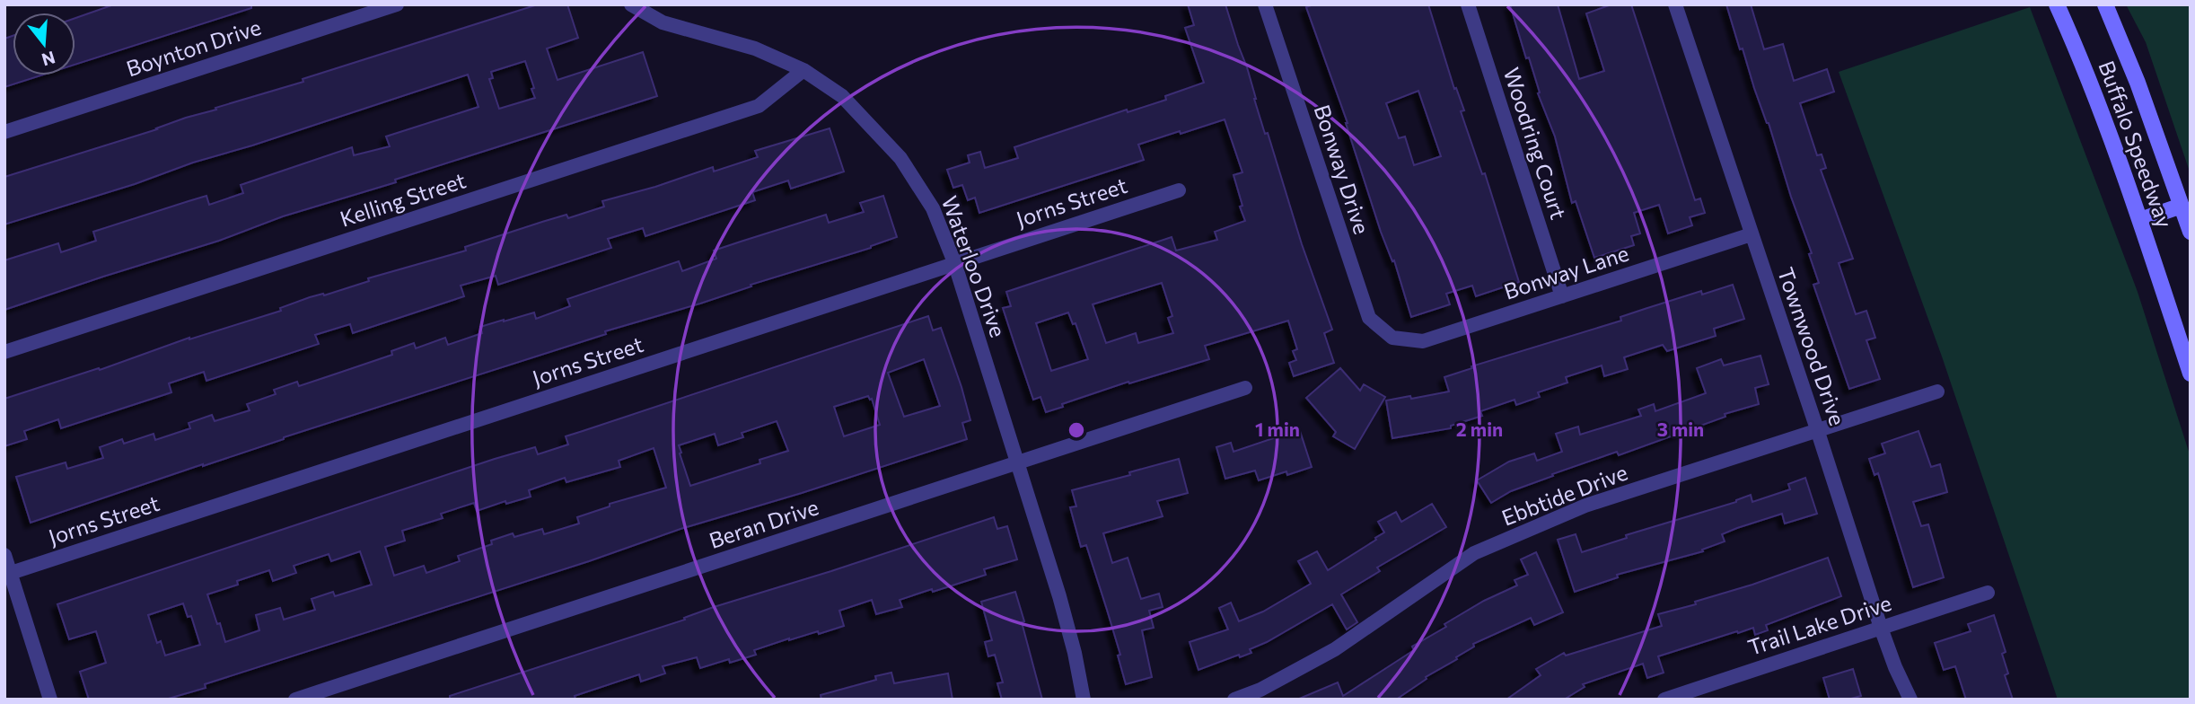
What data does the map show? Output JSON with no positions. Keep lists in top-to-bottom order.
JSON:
{
  "streets": {
    "main road": ["Buffalo Speedway"],
    "street": [
      "Boynton Drive",
      "Woodring Court",
      "Bonway Drive",
      "Kelling Street",
      "Jorns Street",
      "Waterloo Drive",
      "Bonway Lane",
      "Townwood Drive",
      "Ebbtide Drive",
      "Beran Drive",
      "Trail Lake Drive"
    ]
  },
  "crossings": [
    ["Woodring Court", "Bonway Lane"],
    ["Bonway Drive", "Bonway Lane"],
    ["Kelling Street", "Waterloo Drive"],
    ["Jorns Street", "Waterloo Drive"],
    ["Waterloo Drive", "Beran Drive"],
    ["Bonway Lane", "Townwood Drive"],
    ["Townwood Drive", "Ebbtide Drive"],
    ["Townwood Drive", "Trail Lake Drive"]
  ],
  "north": "bottom",
  "rings": ["1 min", "2 min", "3 min"]
}
